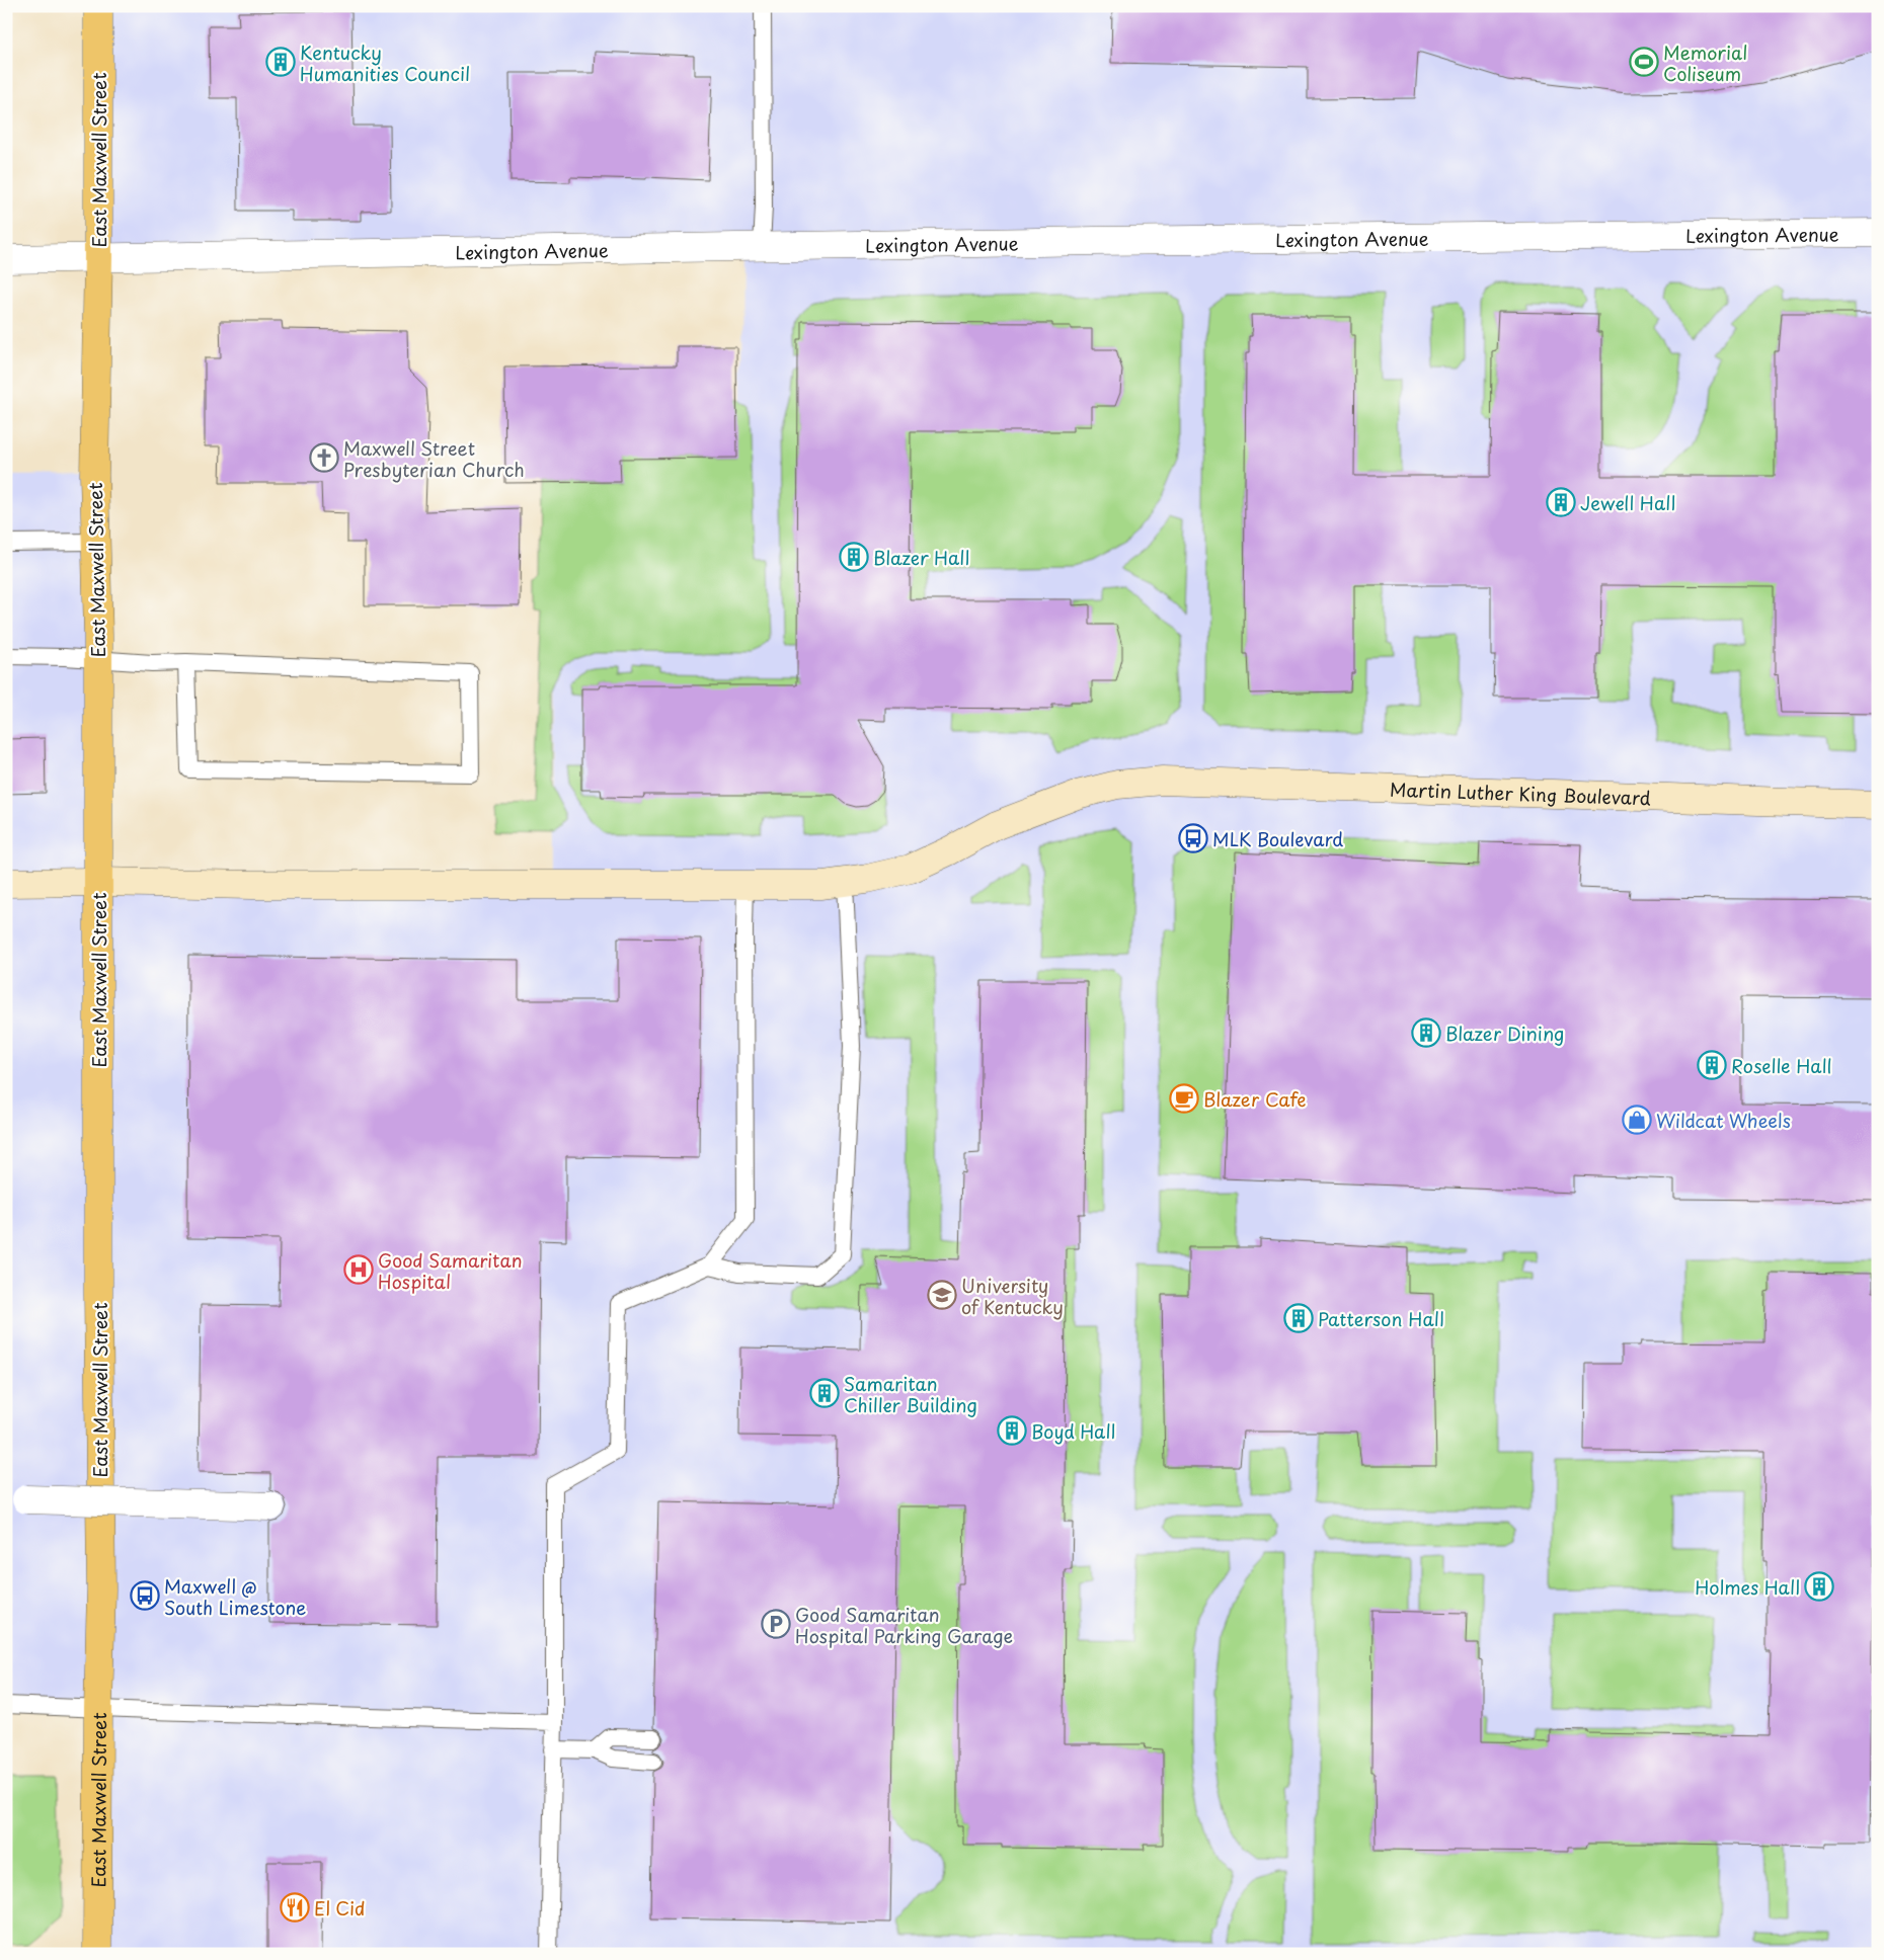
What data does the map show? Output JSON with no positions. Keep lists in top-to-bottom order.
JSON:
{
  "streets": {
    "main road": ["East Maxwell Street"],
    "street": ["Lexington Avenue", "Martin Luther King Boulevard"]
  },
  "crossings": [
    ["East Maxwell Street", "Lexington Avenue"],
    ["East Maxwell Street", "Martin Luther King Boulevard"]
  ],
  "places": {
    "building": [
      "Kentucky Humanities Council",
      "Jewell Hall",
      "Blazer Hall",
      "Blazer Dining",
      "Roselle Hall",
      "Patterson Hall",
      "Samaritan Chiller Building",
      "Boyd Hall",
      "Holmes Hall"
    ],
    "sports": ["Memorial Coliseum"],
    "church": ["Maxwell Street Presbyterian Church"],
    "bus stop": ["MLK Boulevard", "Maxwell @ South Limestone"],
    "cafe": ["Blazer Cafe"],
    "shop": ["Wildcat Wheels"],
    "hospital": ["Good Samaritan Hospital"],
    "school or university": ["University of Kentucky"],
    "parking": ["Good Samaritan Hospital Parking Garage"],
    "restaurant": ["El Cid"]
  }
}
